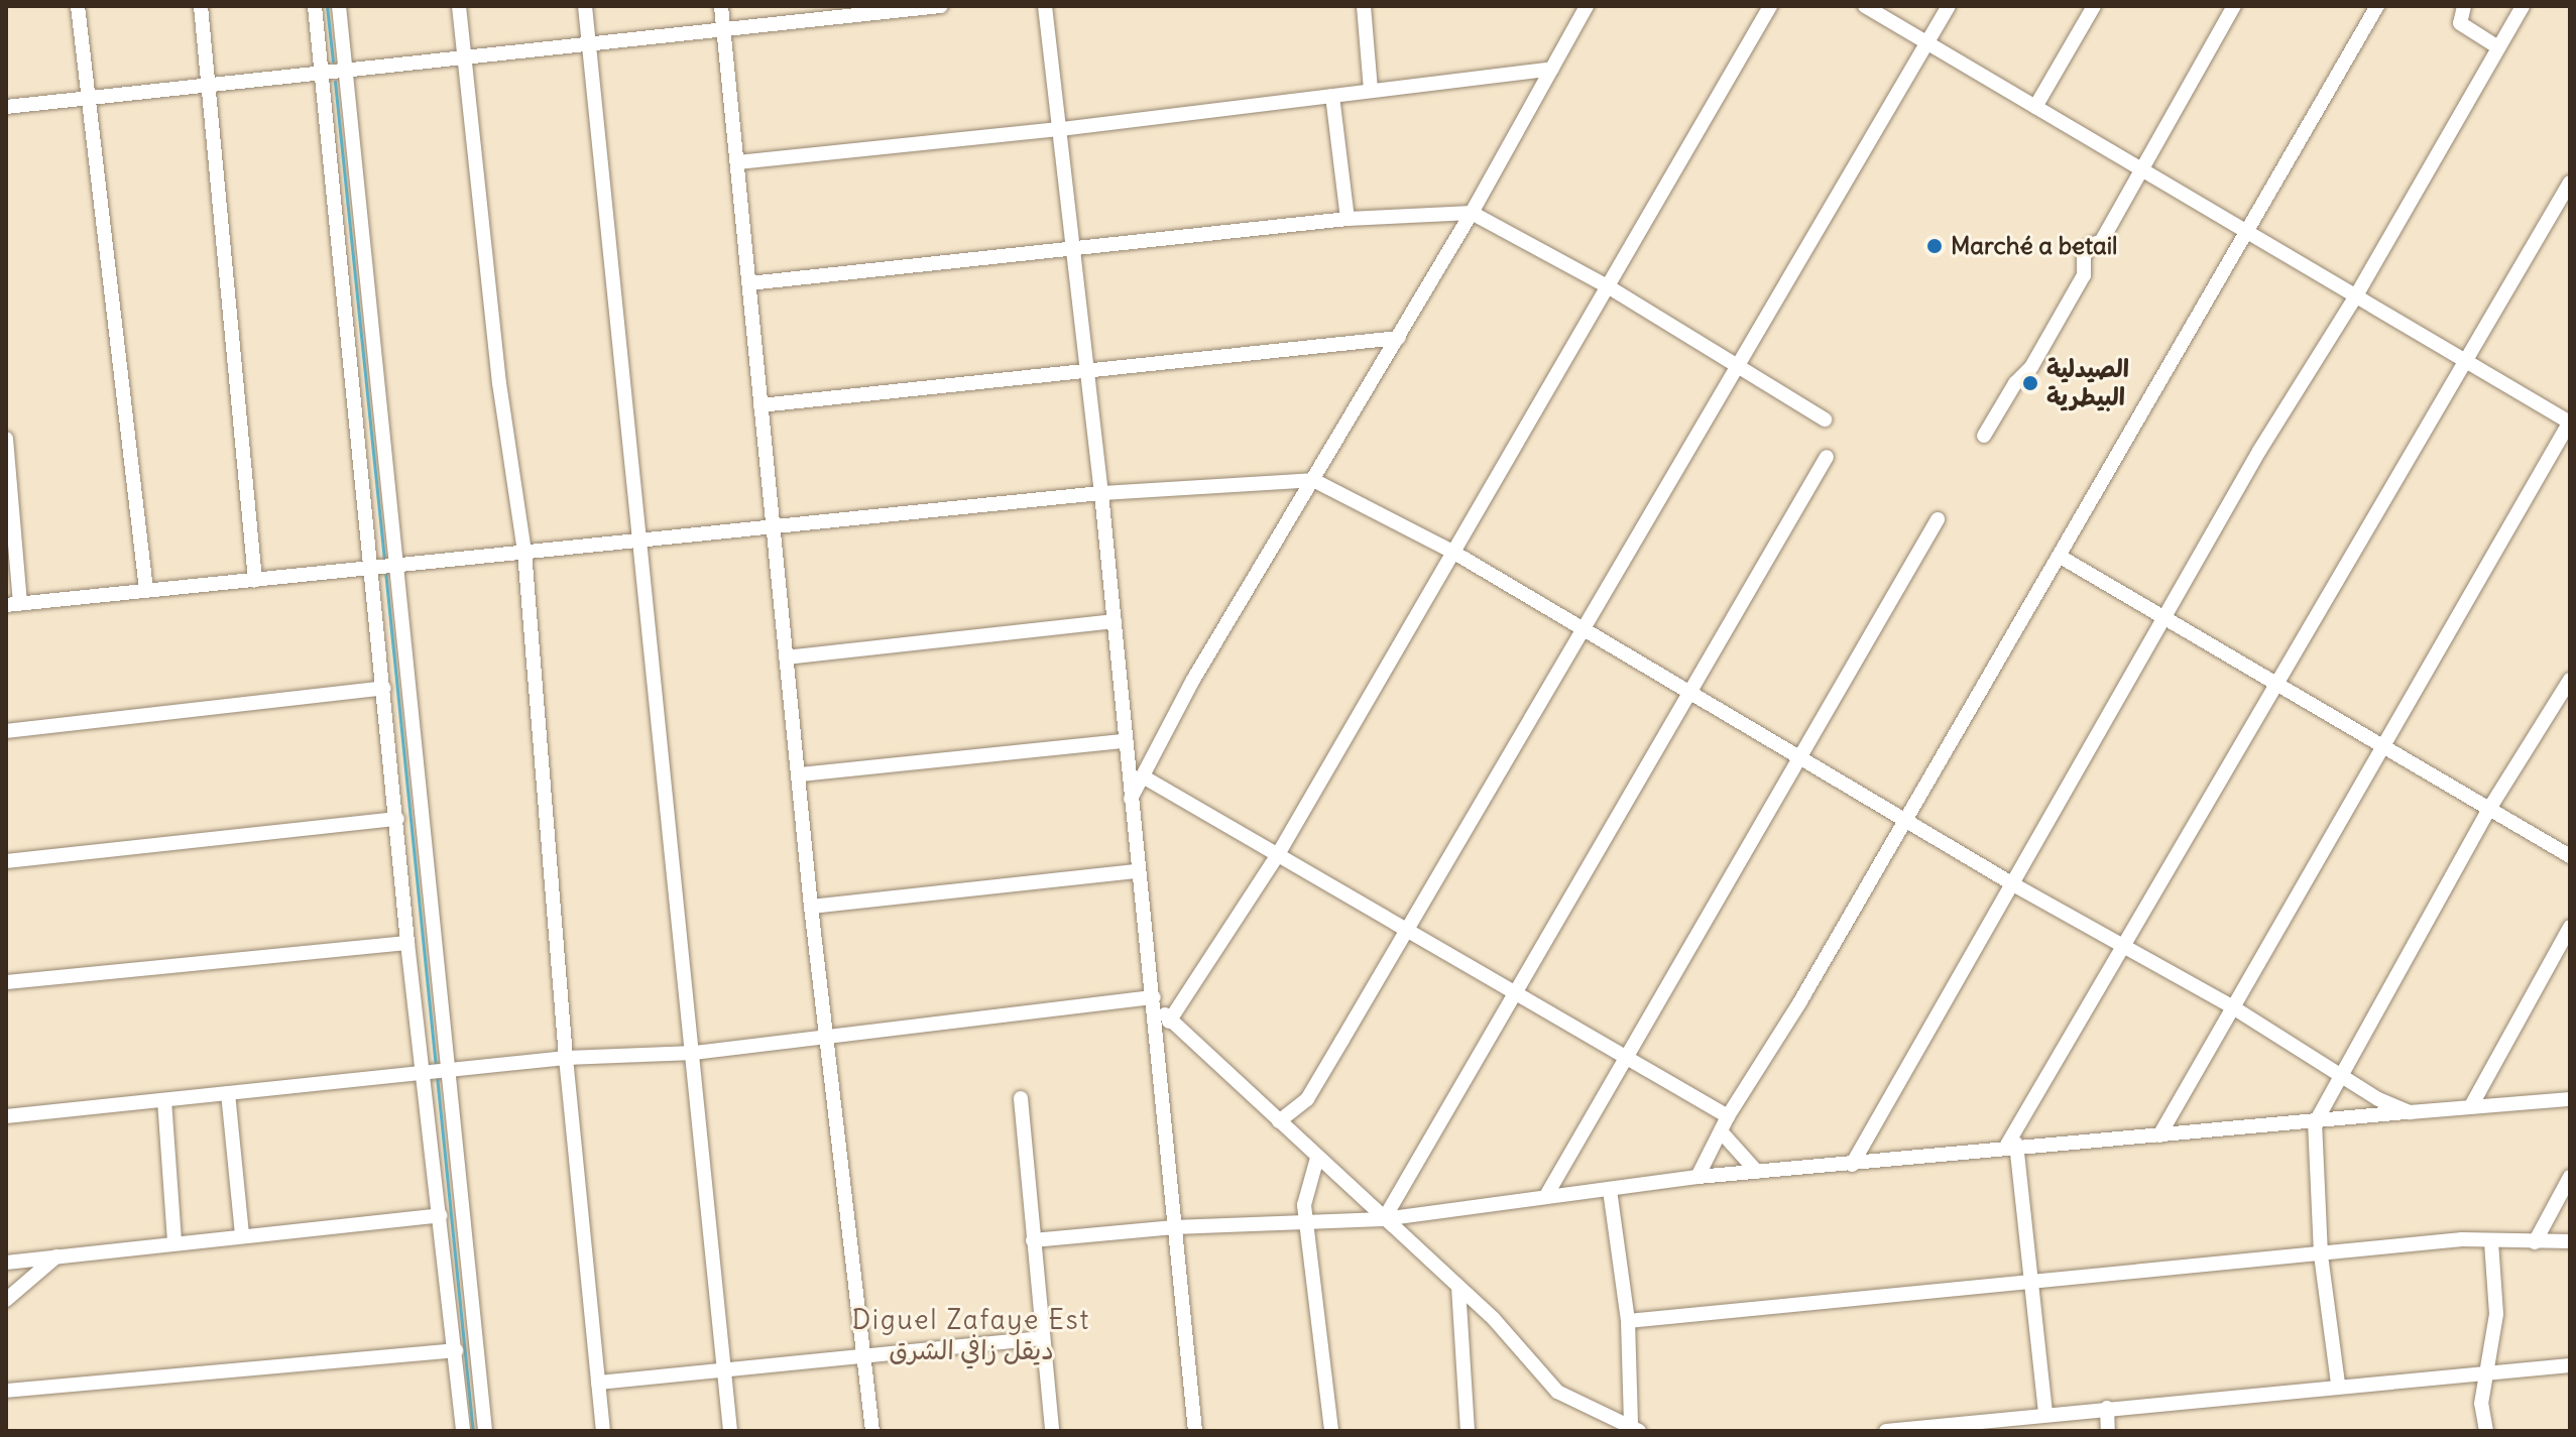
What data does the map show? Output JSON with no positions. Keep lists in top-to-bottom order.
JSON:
{
  "districts": ["Diguel Zafaye Est ديقل زافي الشرق"],
  "places": ["Marché a betail", "الصيدلية البيطرية"]
}
